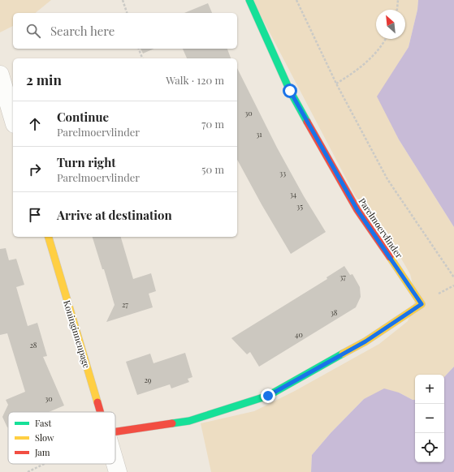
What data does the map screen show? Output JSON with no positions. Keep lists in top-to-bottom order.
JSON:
{
  "streets": {
    "street": ["Parelmoervlinder", "Koninginnenpage"]
  },
  "house_numbers": [
    "30",
    "31",
    "33",
    "34",
    "35",
    "37",
    "27",
    "38",
    "40",
    "28",
    "29",
    "30"
  ],
  "legend": ["Fast", "Slow", "Jam"],
  "north": "top left",
  "page": {
    "search": "Search here",
    "heading": ["2 min", "Walk · 120 m"],
    "list": [
      ["Continue", "Parelmoervlinder", "70 m"],
      ["Turn right", "Parelmoervlinder", "50 m"],
      "Arrive at destination"
    ],
    "map_buttons": ["+", "−"]
  }
}
